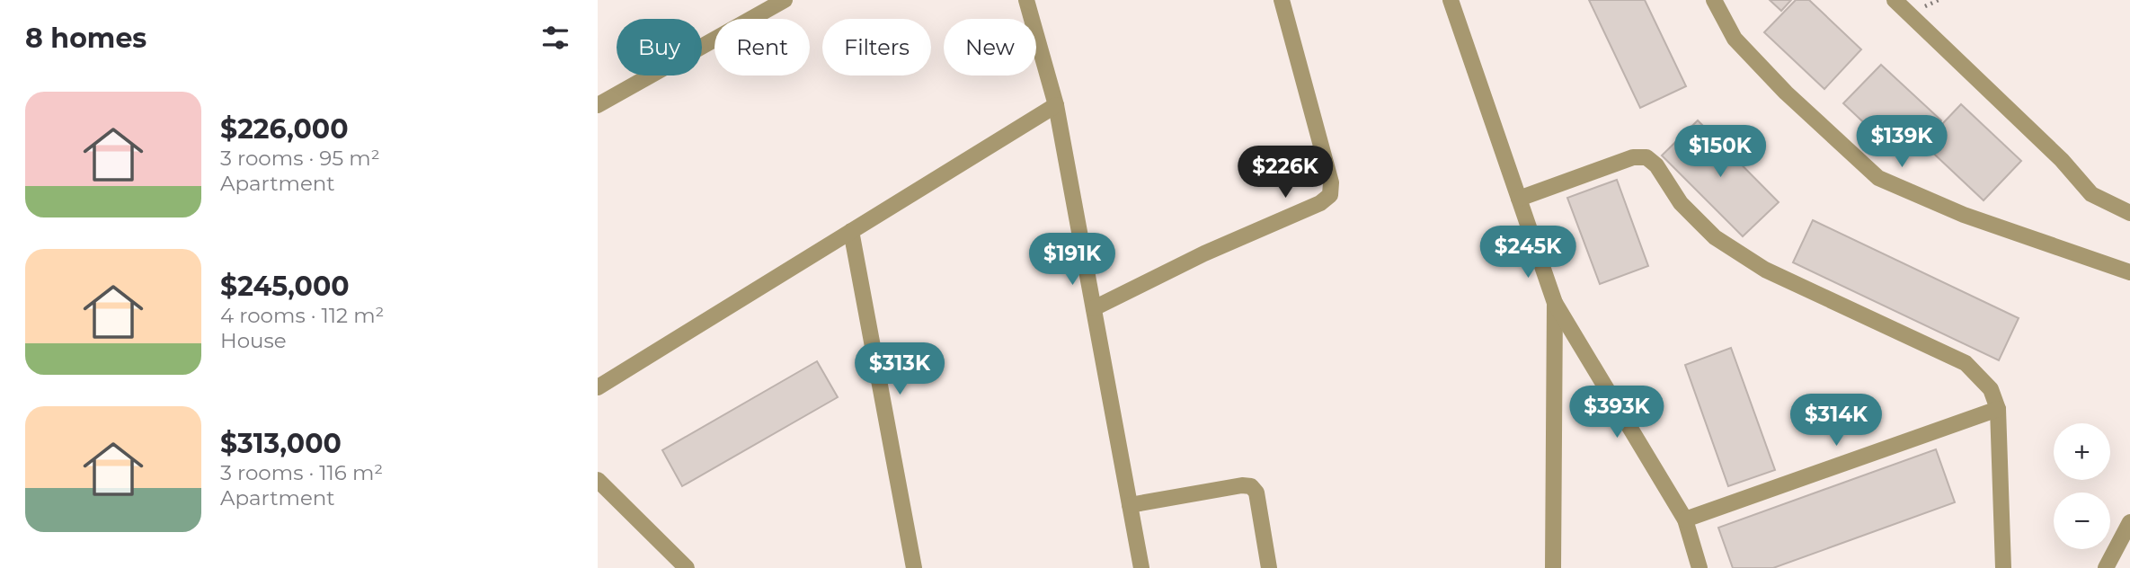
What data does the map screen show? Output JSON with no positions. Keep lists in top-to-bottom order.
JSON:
{
  "page": {
    "heading": "8 homes",
    "chip": [
      "Buy",
      "Rent",
      "Filters",
      "New"
    ],
    "list": [
      {
        "name": "$226,000",
        "note": "3 rooms · 95 m² · Apartment"
      },
      {
        "name": "$245,000",
        "note": "4 rooms · 112 m² · House"
      },
      {
        "name": "$313,000",
        "note": "3 rooms · 116 m² · Apartment"
      }
    ],
    "price": [
      "$139K",
      "$150K",
      "$226K",
      "$245K",
      "$191K",
      "$313K",
      "$393K",
      "$314K"
    ],
    "map_buttons": ["+", "−"]
  }
}
